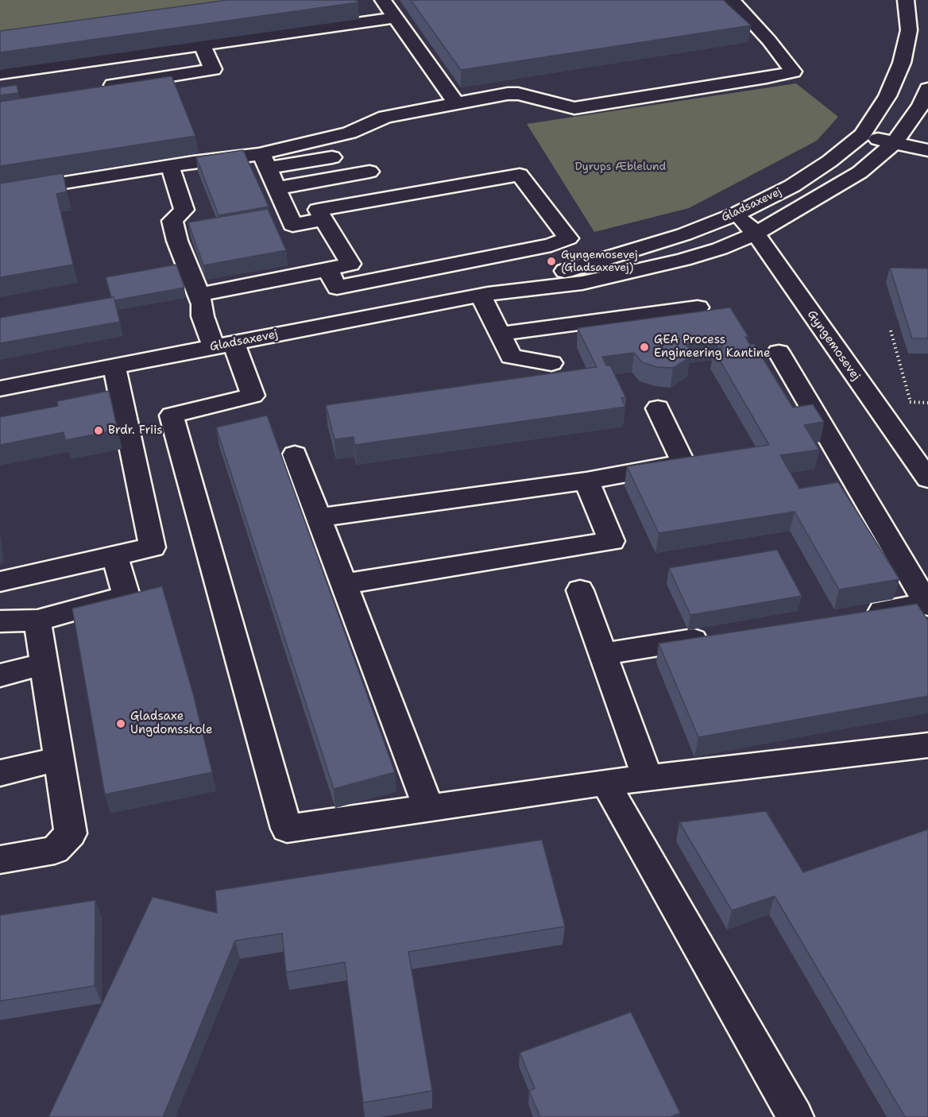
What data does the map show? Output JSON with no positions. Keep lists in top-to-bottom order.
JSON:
{
  "streets": {
    "street": ["Gladsaxevej", "Gyngemosevej"]
  },
  "crossings": [
    ["Gladsaxevej", "Gyngemosevej"]
  ],
  "parks": ["Dyrups Æblelund"],
  "places": [
    "Gyngemosevej (Gladsaxevej)",
    "GEA Process Engineering Kantine",
    "Brdr. Friis",
    "Gladsaxe Ungdomsskole"
  ]
}
